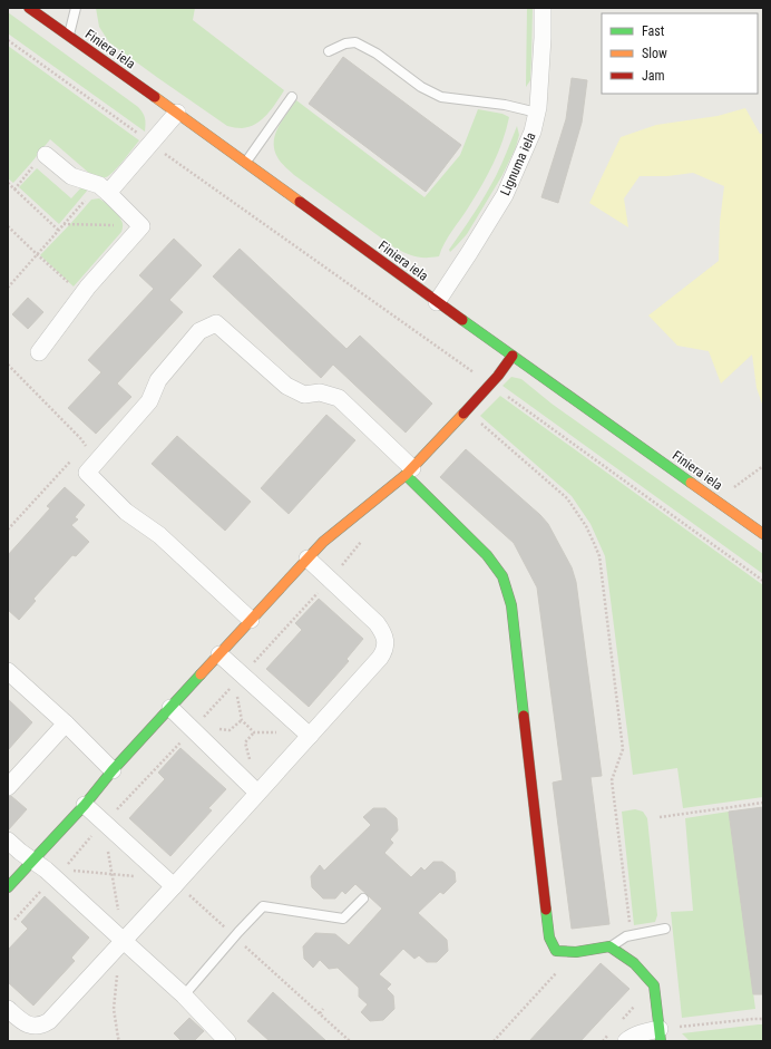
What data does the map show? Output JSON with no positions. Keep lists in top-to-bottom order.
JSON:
{
  "streets": {
    "street": ["Finiera iela", "Lignuma iela"]
  },
  "crossings": [
    ["Finiera iela", "Lignuma iela"]
  ],
  "legend": ["Fast", "Slow", "Jam"]
}
